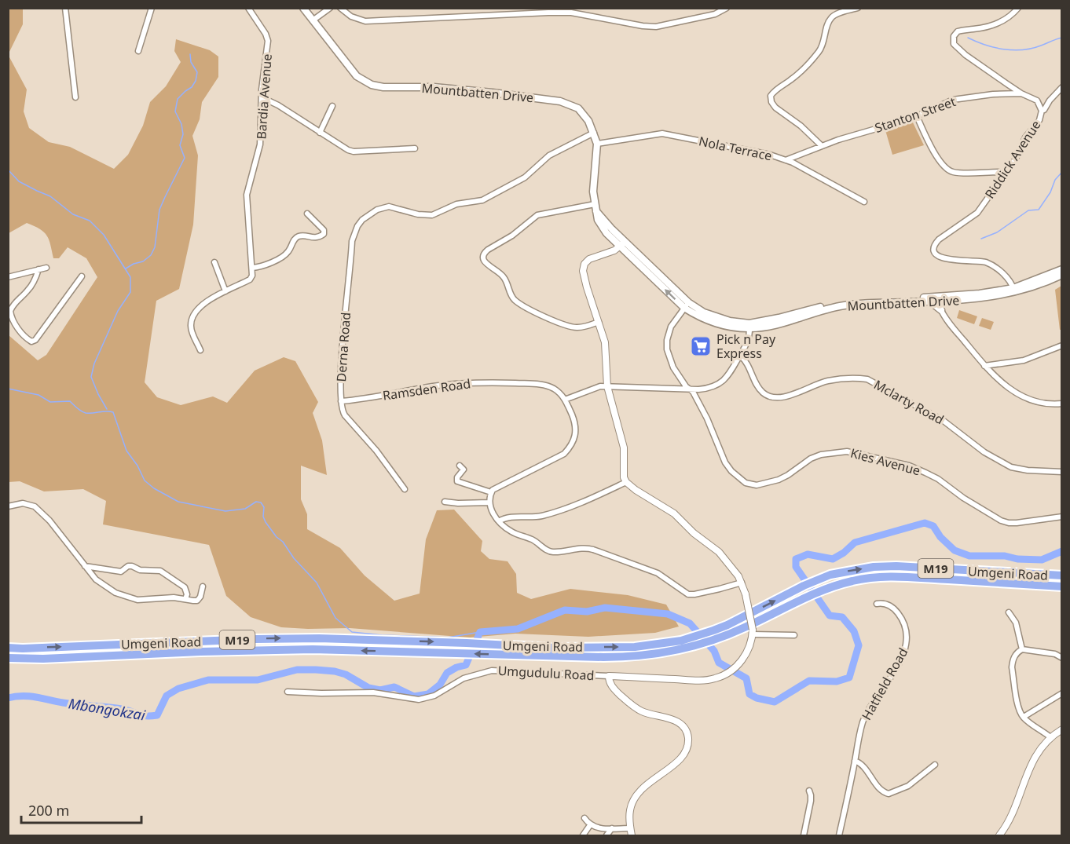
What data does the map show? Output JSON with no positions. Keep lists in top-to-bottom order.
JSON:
{
  "streets": {
    "highway": ["M19", "Umgeni Road"],
    "main road": ["Mountbatten Drive"],
    "street": [
      "Bardia Avenue",
      "Stanton Street",
      "Nola Terrace",
      "Riddick Avenue",
      "Derna Road",
      "Ramsden Road",
      "Mclarty Road",
      "Kies Avenue",
      "Umgudulu Road",
      "Hatfield Road"
    ]
  },
  "crossings": [
    ["Mountbatten Drive", "Nola Terrace"],
    ["Mountbatten Drive", "Riddick Avenue"],
    ["Mountbatten Drive", "Derna Road"],
    ["Mountbatten Drive", "Kies Avenue"],
    ["Stanton Street", "Nola Terrace"],
    ["Stanton Street", "Riddick Avenue"],
    ["Derna Road", "Ramsden Road"]
  ],
  "water": ["Mbongokzai"],
  "places": {
    "supermarket": ["Pick n Pay Express"]
  },
  "scale_bar": "200 m"
}
